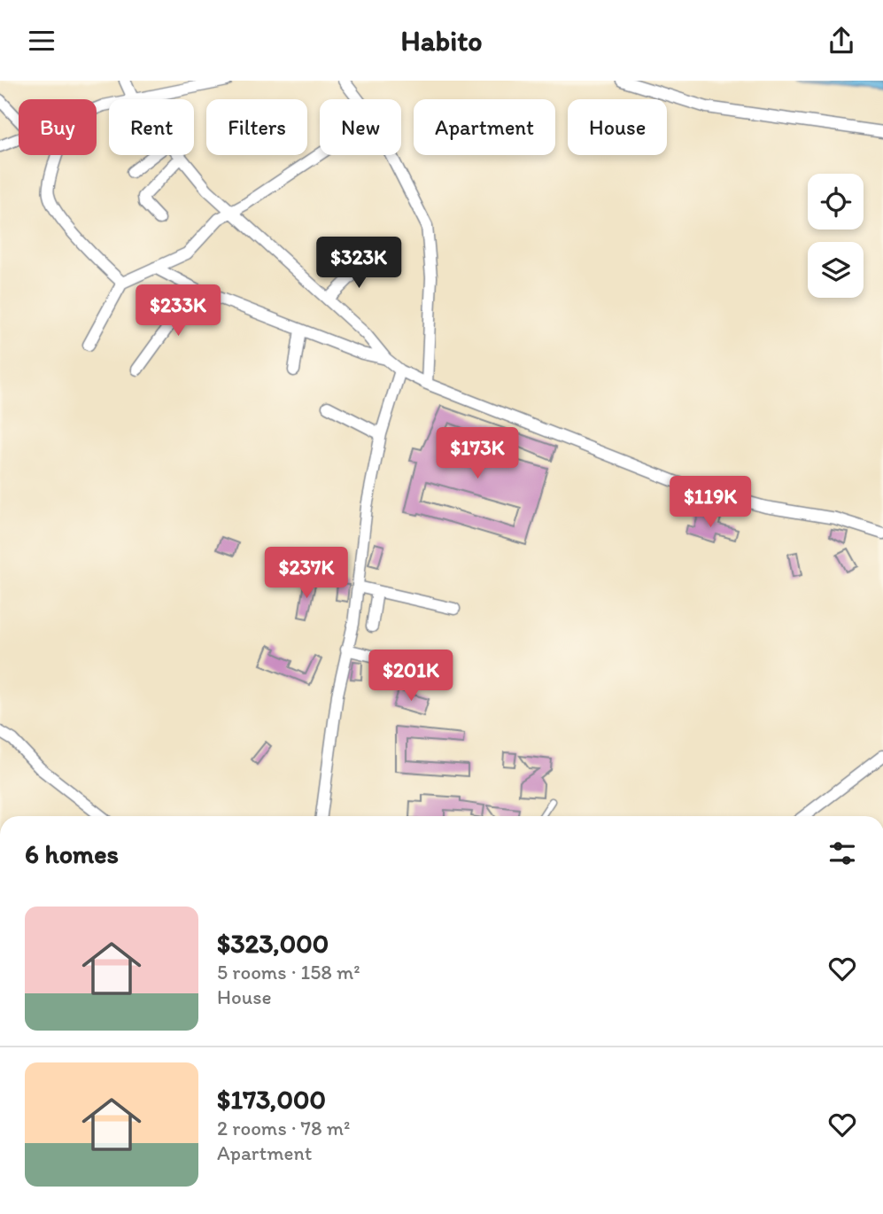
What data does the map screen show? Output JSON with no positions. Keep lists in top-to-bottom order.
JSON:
{
  "page": {
    "header": "Habito",
    "chip": [
      "Buy",
      "Rent",
      "Filters",
      "New",
      "Apartment",
      "House"
    ],
    "price": [
      "$323K",
      "$233K",
      "$173K",
      "$119K",
      "$237K",
      "$201K"
    ],
    "heading": "6 homes",
    "list": [
      {
        "name": "$323,000",
        "note": "5 rooms · 158 m² · House"
      },
      {
        "name": "$173,000",
        "note": "2 rooms · 78 m² · Apartment"
      }
    ]
  }
}
